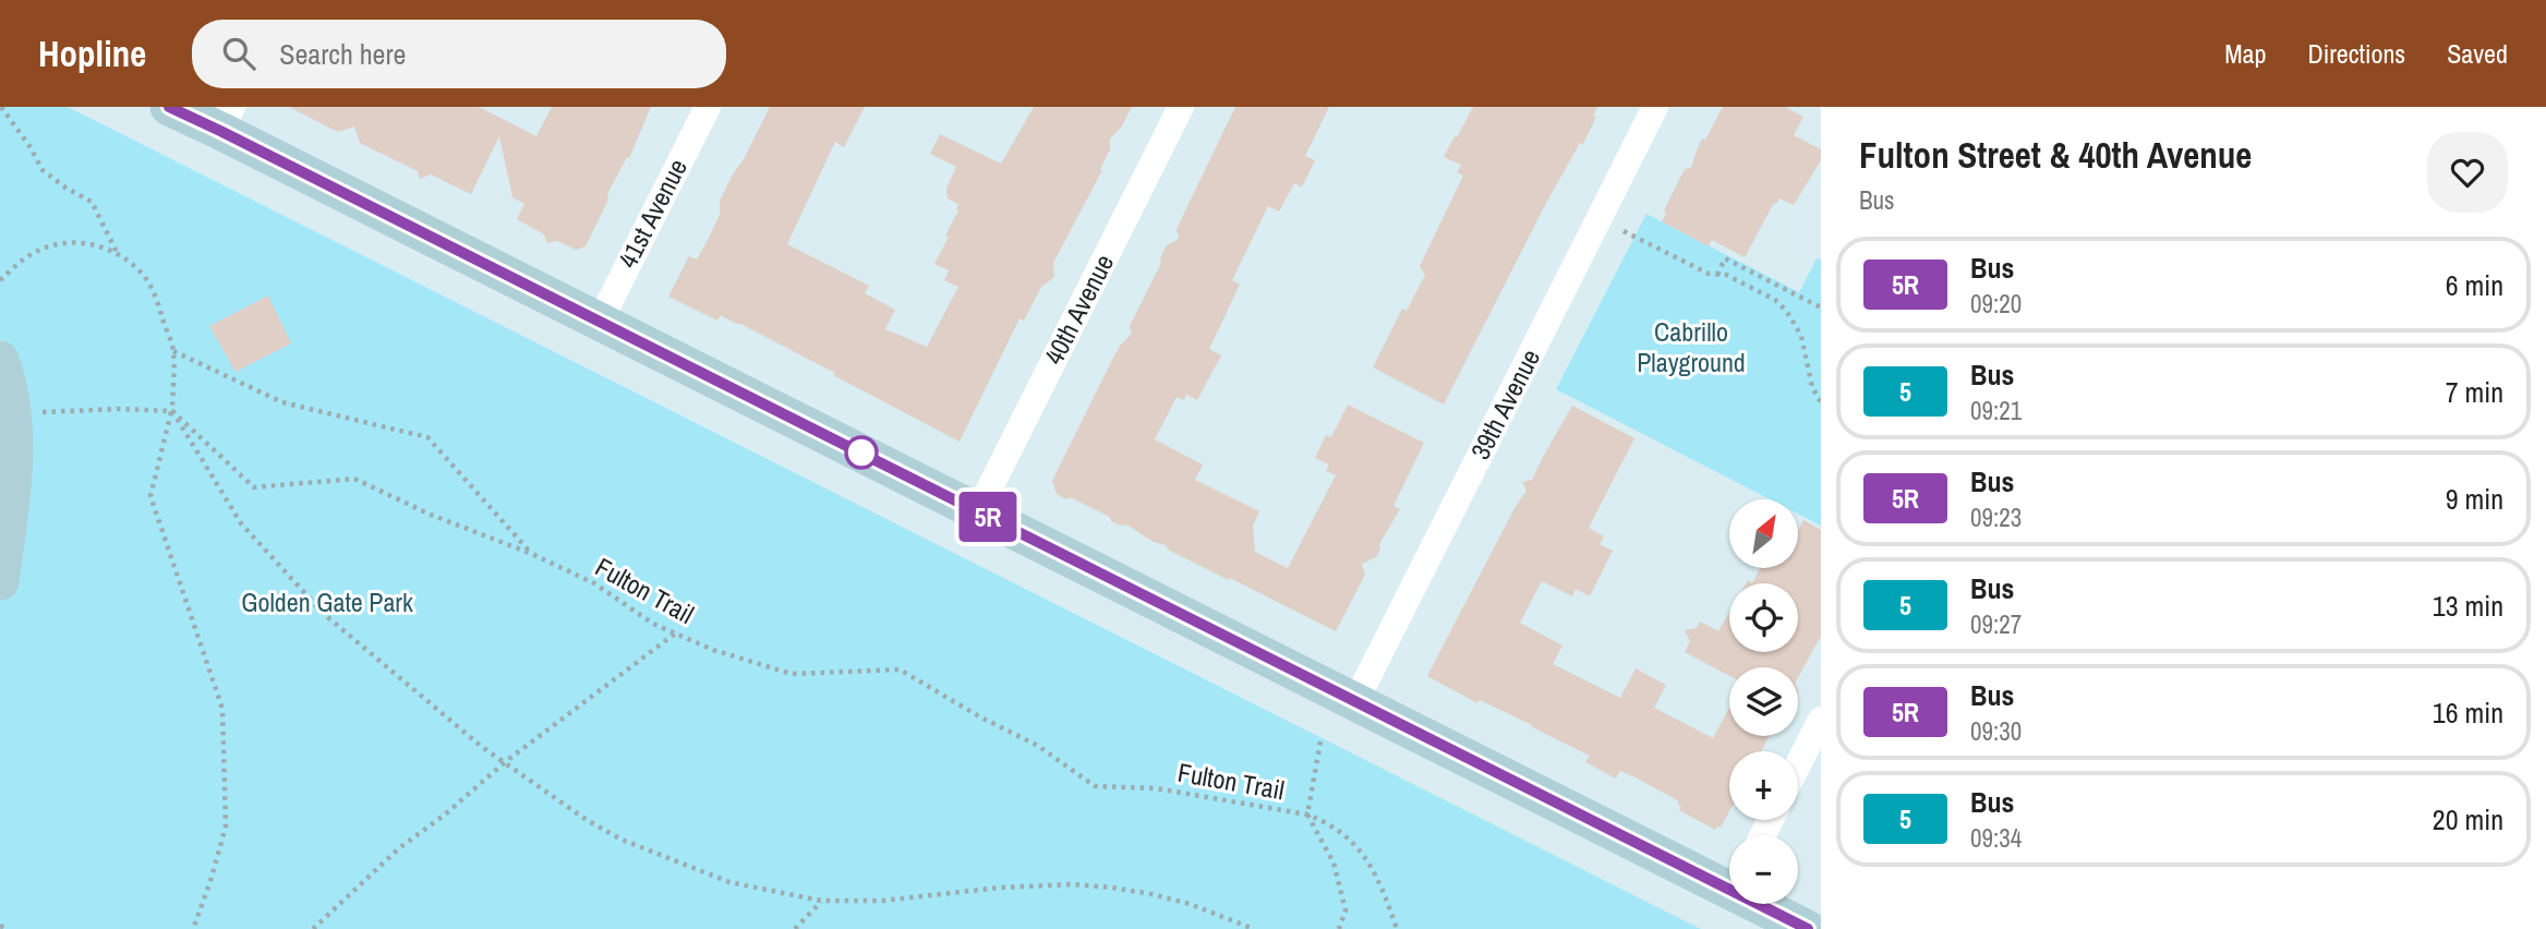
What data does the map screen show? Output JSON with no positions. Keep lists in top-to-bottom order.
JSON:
{
  "streets": {
    "street": ["41st Avenue", "40th Avenue", "39th Avenue"],
    "path": ["Fulton Trail"]
  },
  "parks": ["Cabrillo Playground", "Golden Gate Park"],
  "lines": ["bus line 5R"],
  "north": "top right",
  "page": {
    "header": "Hopline",
    "search": "Search here",
    "nav": ["Map", "Directions", "Saved"],
    "on_map": "5R",
    "heading": ["Fulton Street & 40th Avenue", "Bus"],
    "list": [
      {
        "mark": "5R",
        "name": "Bus",
        "note": "09:20",
        "value": "6 min"
      },
      {
        "mark": "5",
        "name": "Bus",
        "note": "09:21",
        "value": "7 min"
      },
      {
        "mark": "5R",
        "name": "Bus",
        "note": "09:23",
        "value": "9 min"
      },
      {
        "mark": "5",
        "name": "Bus",
        "note": "09:27",
        "value": "13 min"
      },
      {
        "mark": "5R",
        "name": "Bus",
        "note": "09:30",
        "value": "16 min"
      },
      {
        "mark": "5",
        "name": "Bus",
        "note": "09:34",
        "value": "20 min"
      }
    ],
    "map_buttons": ["+", "−"]
  }
}
